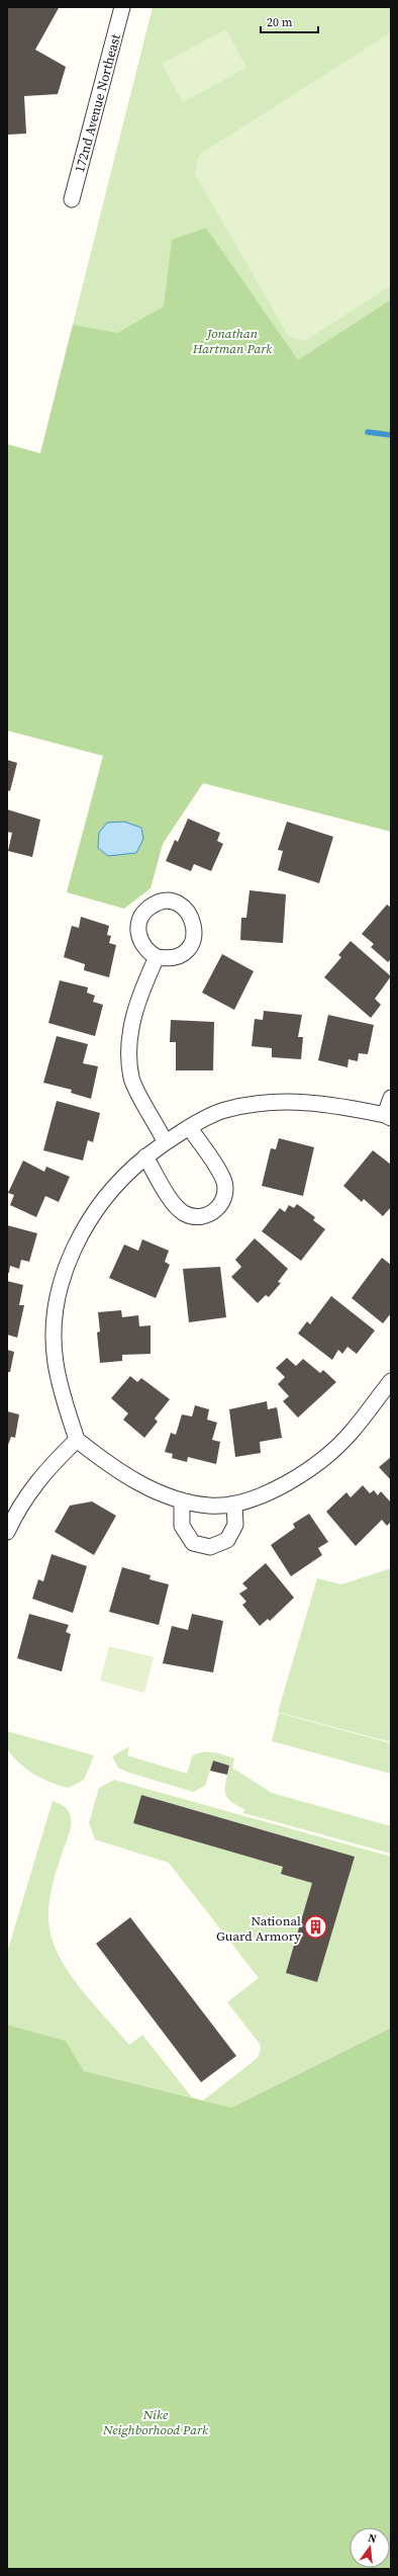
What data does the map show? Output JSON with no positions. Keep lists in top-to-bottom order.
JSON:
{
  "streets": {
    "street": ["172nd Avenue Northeast"]
  },
  "parks": ["Jonathan Hartman Park", "Nike Neighborhood Park"],
  "places": {
    "building": ["National Guard Armory"]
  },
  "scale_bar": "20 m",
  "north": "top"
}
